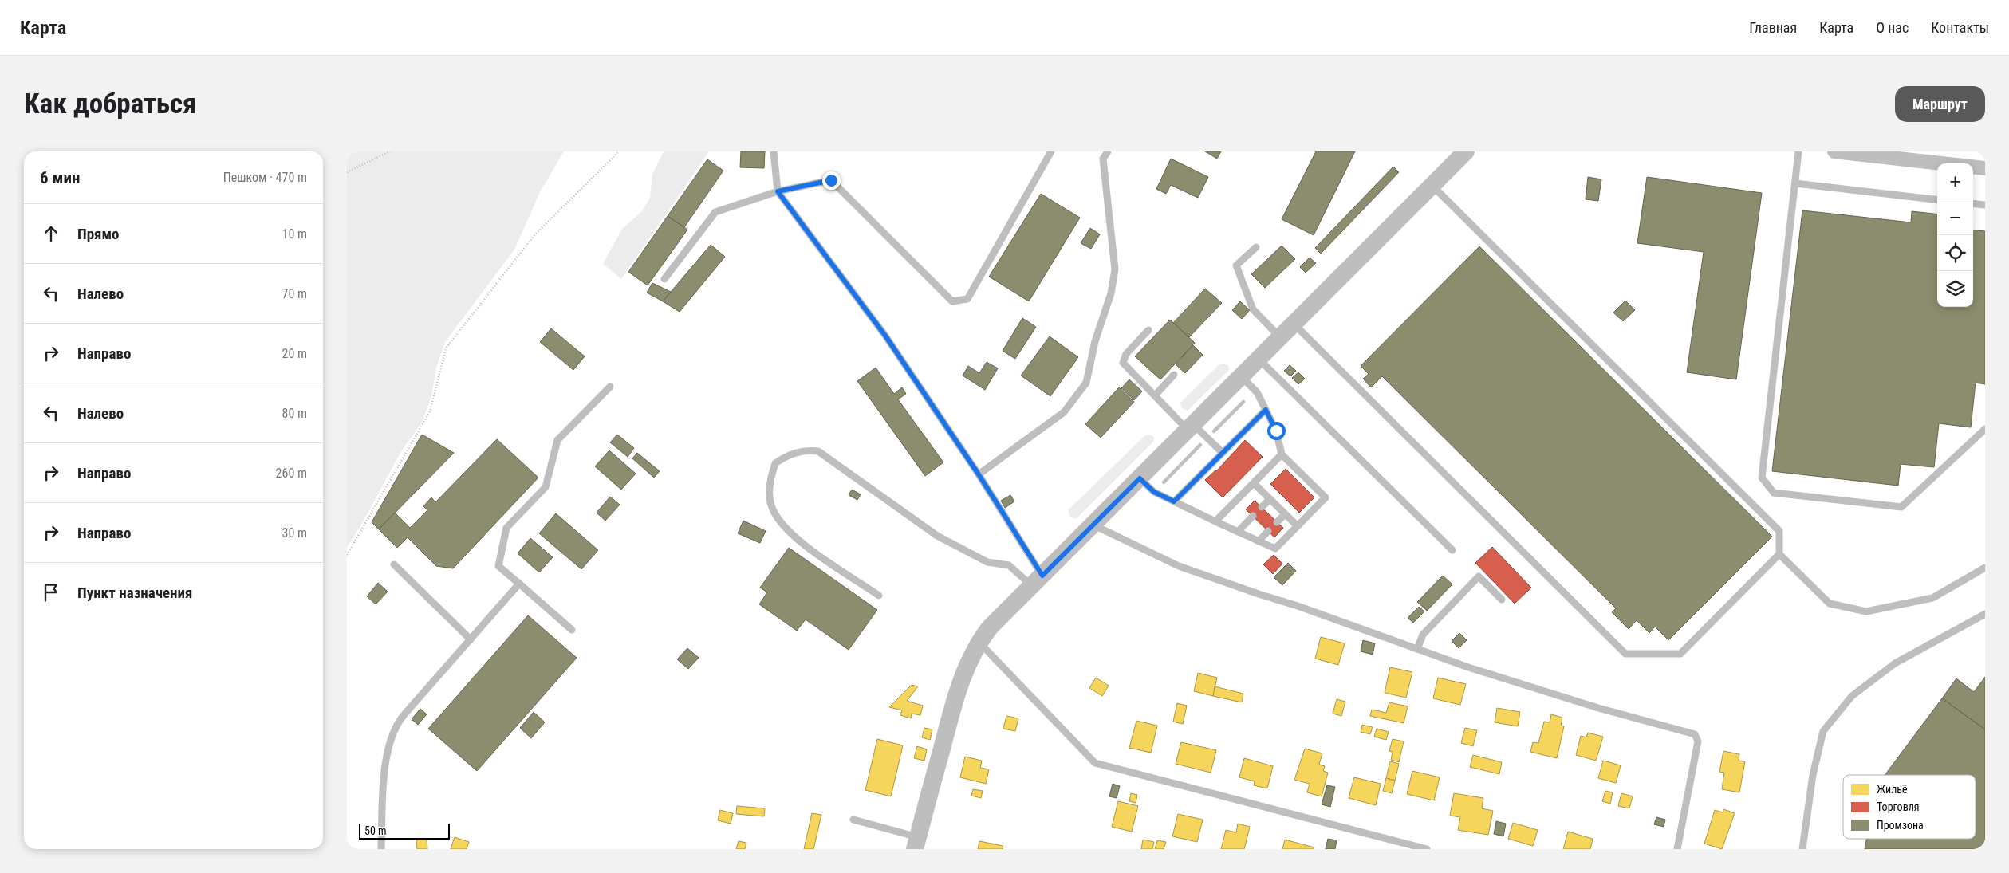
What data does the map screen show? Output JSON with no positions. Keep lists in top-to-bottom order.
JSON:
{
  "legend": ["Жильё", "Торговля", "Промзона"],
  "scale_bar": "50 m",
  "page": {
    "header": "Карта",
    "nav": [
      "Главная",
      "Карта",
      "О нас",
      "Контакты"
    ],
    "buttons": "Маршрут",
    "title": "Как добраться",
    "heading": ["6 мин", "Пешком · 470 m"],
    "map_buttons": ["+", "−"],
    "list": [
      ["Прямо", "10 m"],
      ["Налево", "70 m"],
      ["Направо", "20 m"],
      ["Налево", "80 m"],
      ["Направо", "260 m"],
      ["Направо", "30 m"],
      "Пункт назначения"
    ],
    "scale": "50 m"
  }
}
